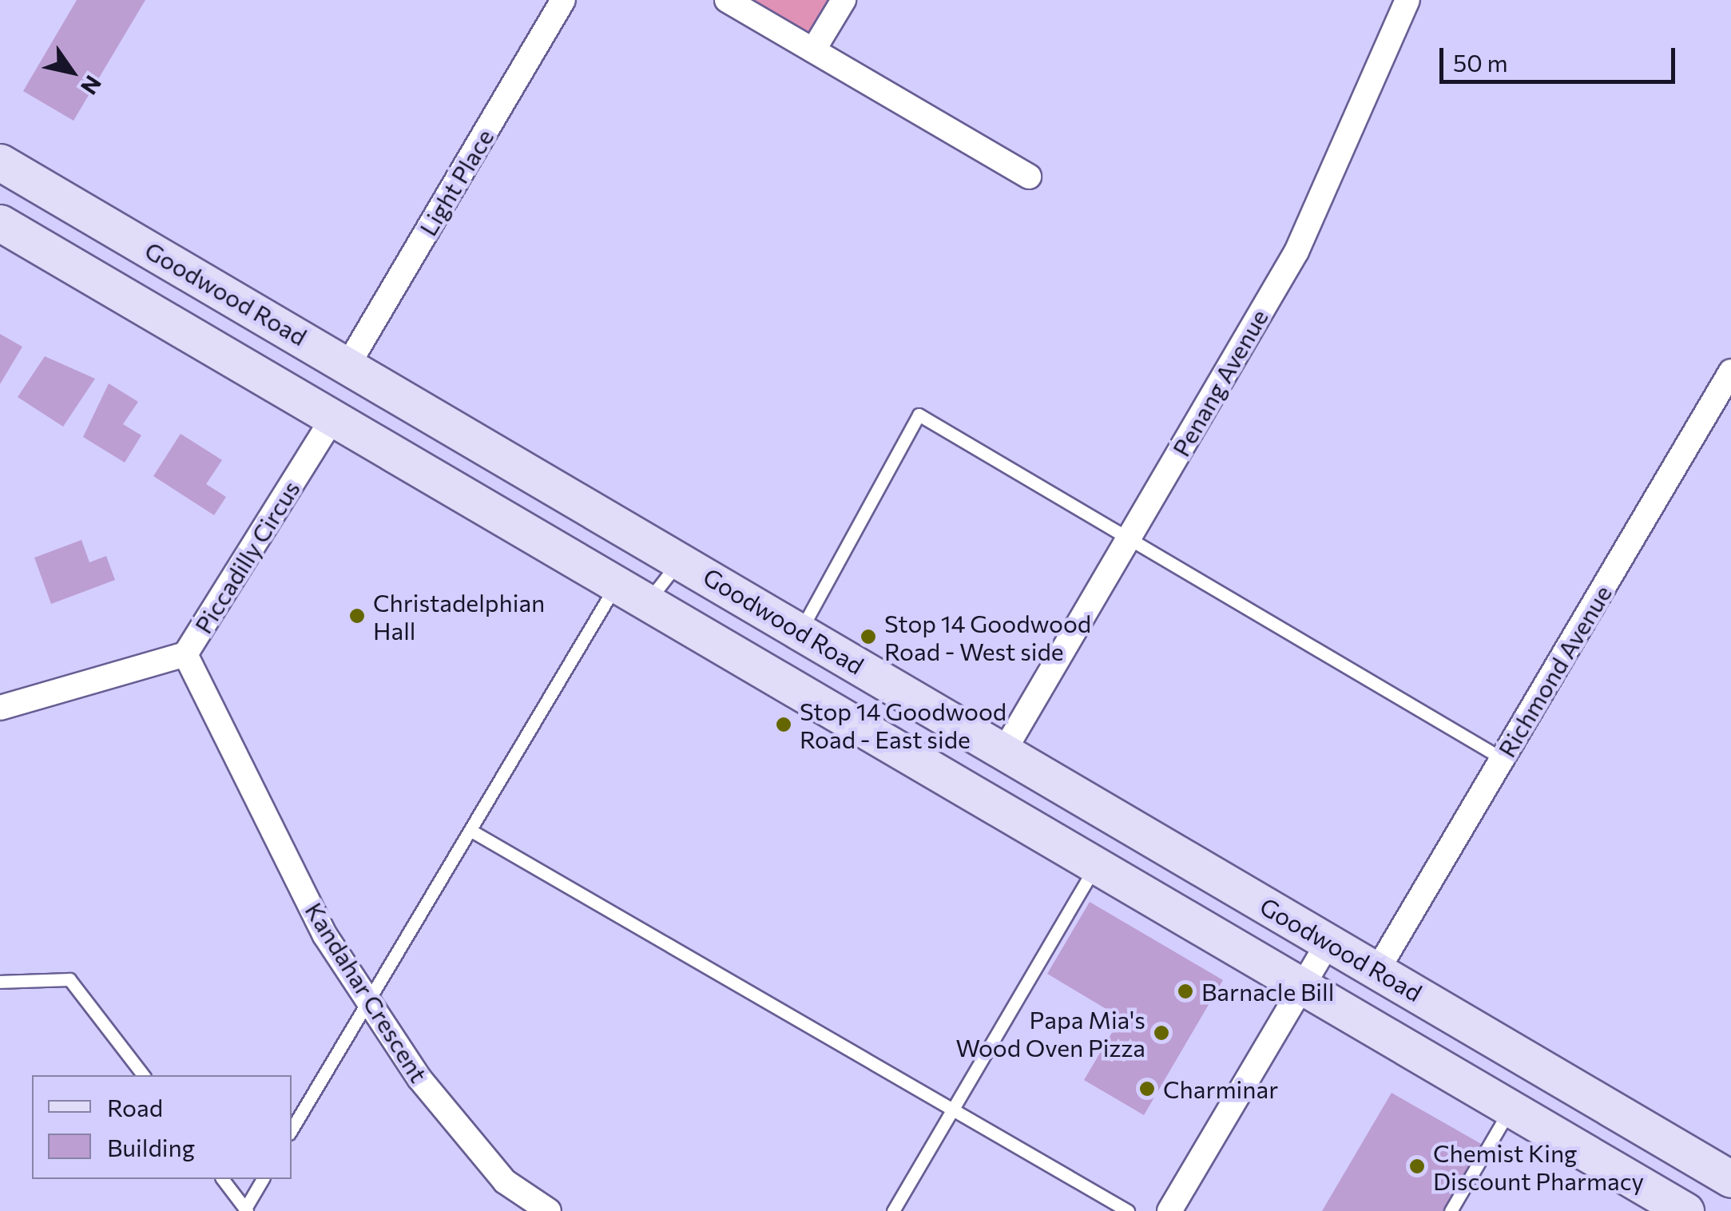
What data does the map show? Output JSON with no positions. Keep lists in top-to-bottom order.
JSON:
{
  "streets": {
    "main road": ["Goodwood Road"],
    "street": [
      "Light Place",
      "Penang Avenue",
      "Piccadilly Circus",
      "Richmond Avenue",
      "Kandahar Crescent"
    ]
  },
  "crossings": [
    ["Light Place", "Goodwood Road"],
    ["Goodwood Road", "Penang Avenue"],
    ["Goodwood Road", "Richmond Avenue"],
    ["Piccadilly Circus", "Kandahar Crescent"]
  ],
  "places": [
    "Christadelphian Hall",
    "Stop 14 Goodwood Road - West side",
    "Stop 14 Goodwood Road - East side",
    "Barnacle Bill",
    "Papa Mia's Wood Oven Pizza",
    "Charminar",
    "Chemist King Discount Pharmacy"
  ],
  "legend": ["Road", "Building"],
  "scale_bar": "50 m",
  "north": "bottom right"
}
